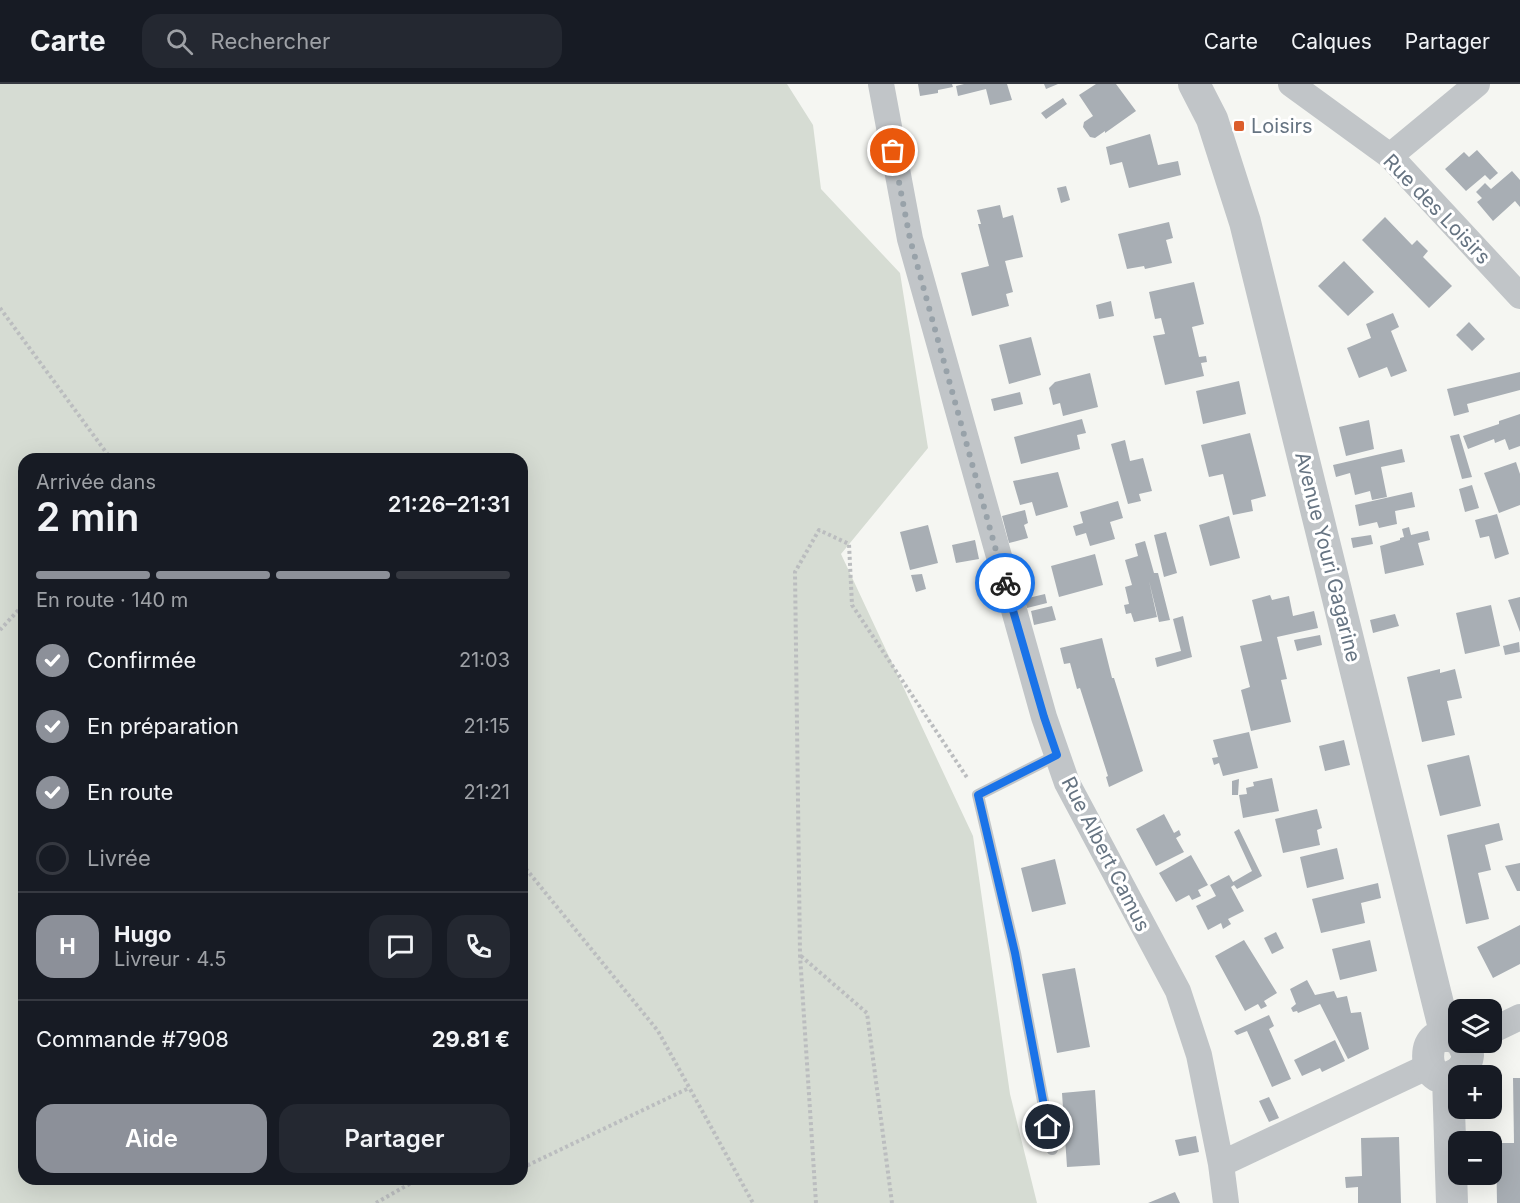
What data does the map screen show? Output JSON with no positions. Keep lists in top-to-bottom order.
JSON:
{
  "streets": {
    "street": ["Rue des Loisirs", "Avenue Youri Gagarine", "Rue Albert Camus"]
  },
  "places": {
    "transit": ["Loisirs"]
  },
  "page": {
    "header": "Carte",
    "search": "Rechercher",
    "nav": ["Carte", "Calques", "Partager"],
    "heading": ["2 min", "Arrivée dans", "21:26–21:31"],
    "panel": [
      "Hugo",
      "Livreur · 4.5",
      "Commande #7908",
      "29.81 €"
    ],
    "bar": "En route · 140 m",
    "list": [
      ["Confirmée", "21:03"],
      ["En préparation", "21:15"],
      ["En route", "21:21"],
      "Livrée"
    ],
    "round": "H",
    "map_buttons": ["+", "−"],
    "buttons": ["Aide", "Partager"]
  }
}
